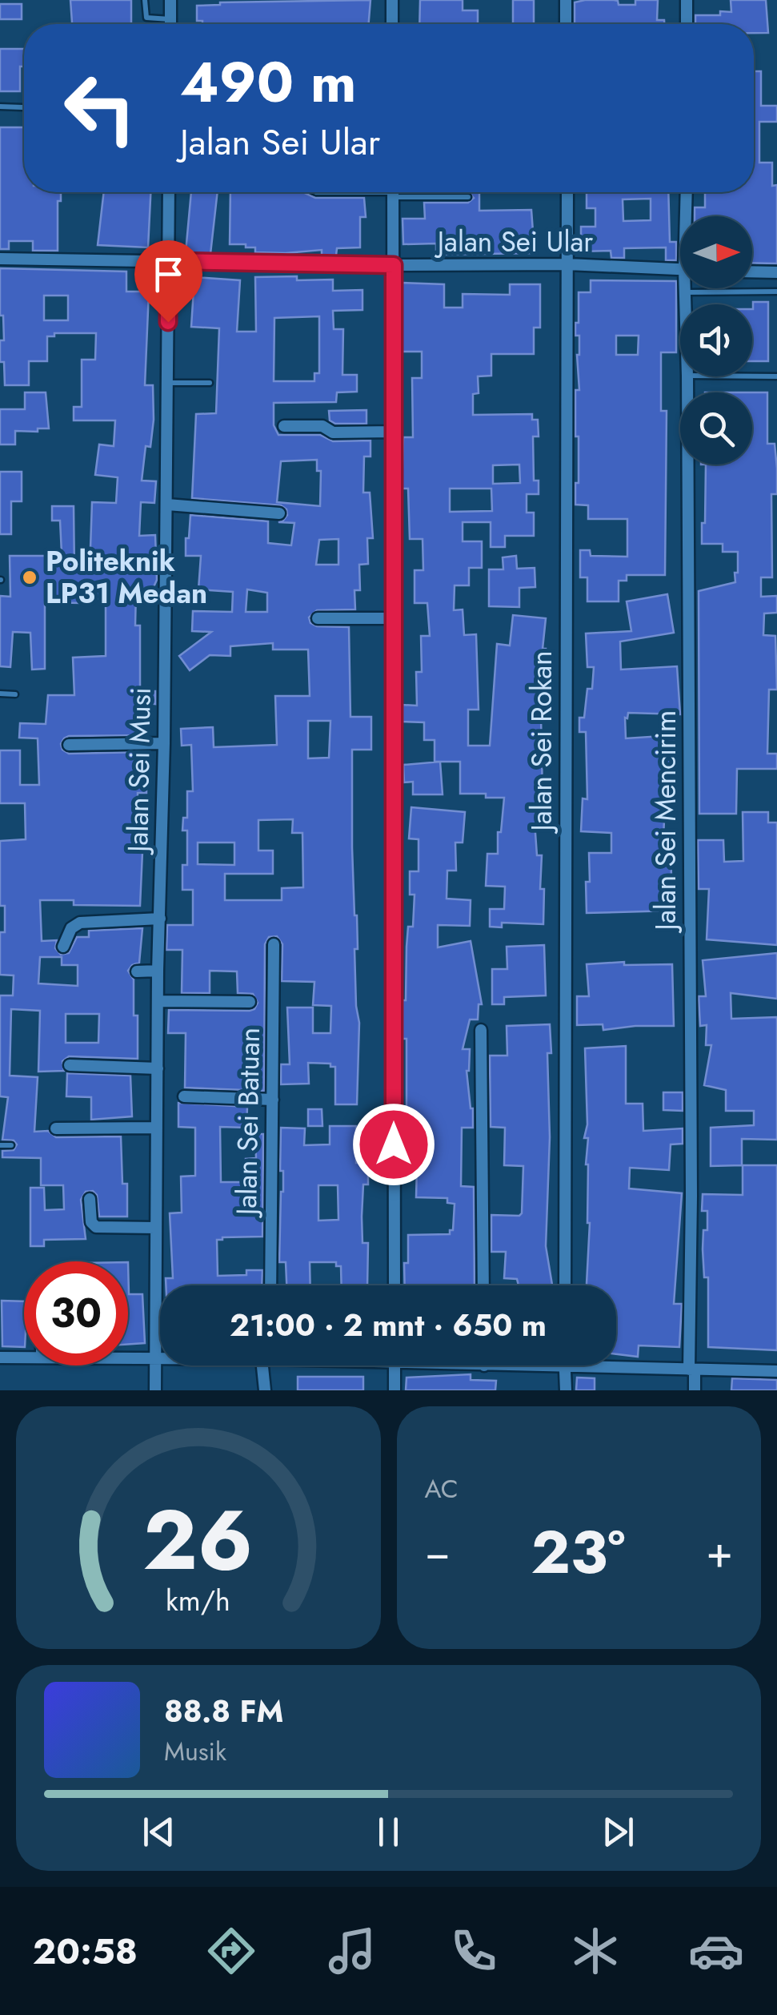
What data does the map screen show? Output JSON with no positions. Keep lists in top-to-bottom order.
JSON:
{
  "streets": {
    "street": [
      "Jalan Sei Ular",
      "Jalan Sei Rokan",
      "Jalan Sei Musi",
      "Jalan Sei Mencirim",
      "Jalan Sei Batuan"
    ]
  },
  "crossings": [
    ["Jalan Sei Ular", "Jalan Sei Rokan"],
    ["Jalan Sei Ular", "Jalan Sei Musi"]
  ],
  "places": ["Politeknik LP31 Medan"],
  "north": "right",
  "page": {
    "turn": ["490 m", "Jalan Sei Ular"],
    "limit": "30",
    "trip": "21:00 · 2 mnt · 650 m",
    "tile": "AC",
    "heat": ["−", "23°", "+"],
    "song": ["88.8 FM", "Musik"],
    "tabs": "20:58",
    "gauge": ["26", "km/h"]
  }
}
